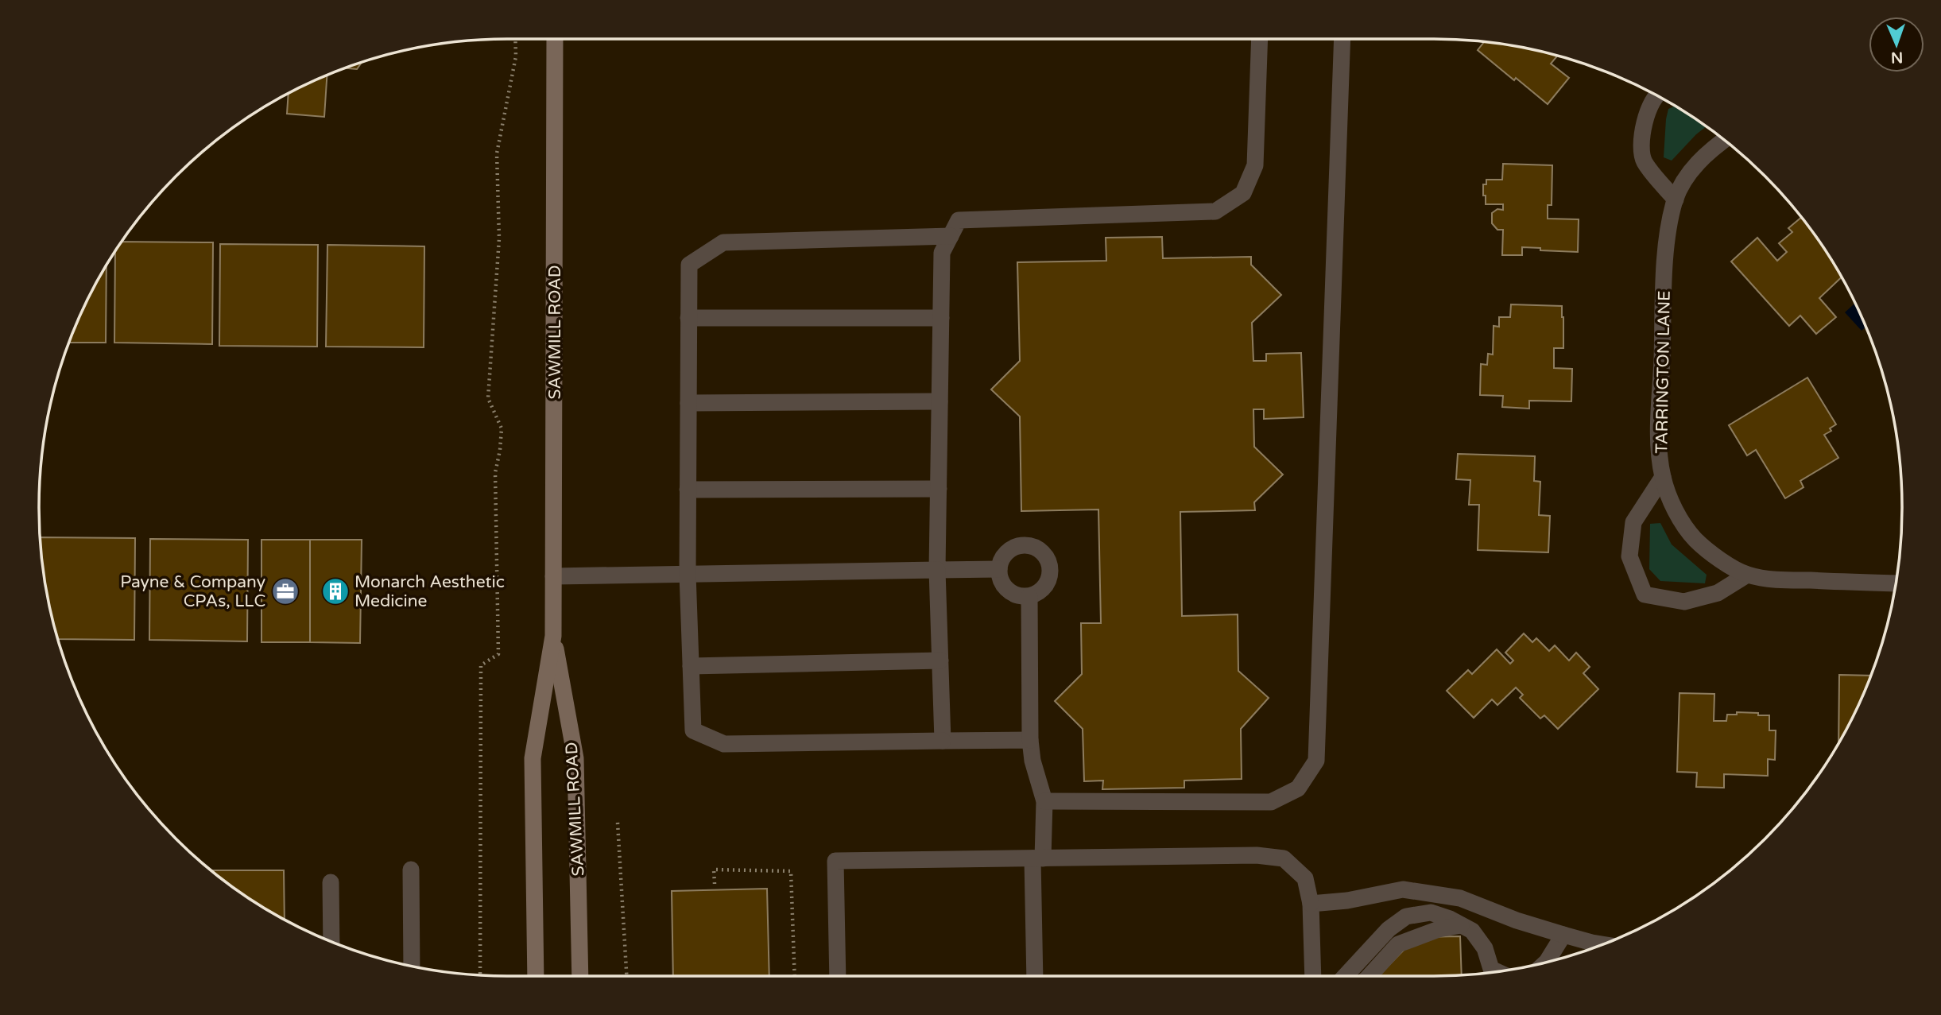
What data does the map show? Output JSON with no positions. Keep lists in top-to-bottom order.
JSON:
{
  "streets": {
    "main road": ["SAWMILL ROAD"],
    "street": ["TARRINGTON LANE"]
  },
  "places": {
    "office": ["Payne & Company CPAs, LLC"],
    "building": ["Monarch Aesthetic Medicine"]
  },
  "north": "bottom"
}
